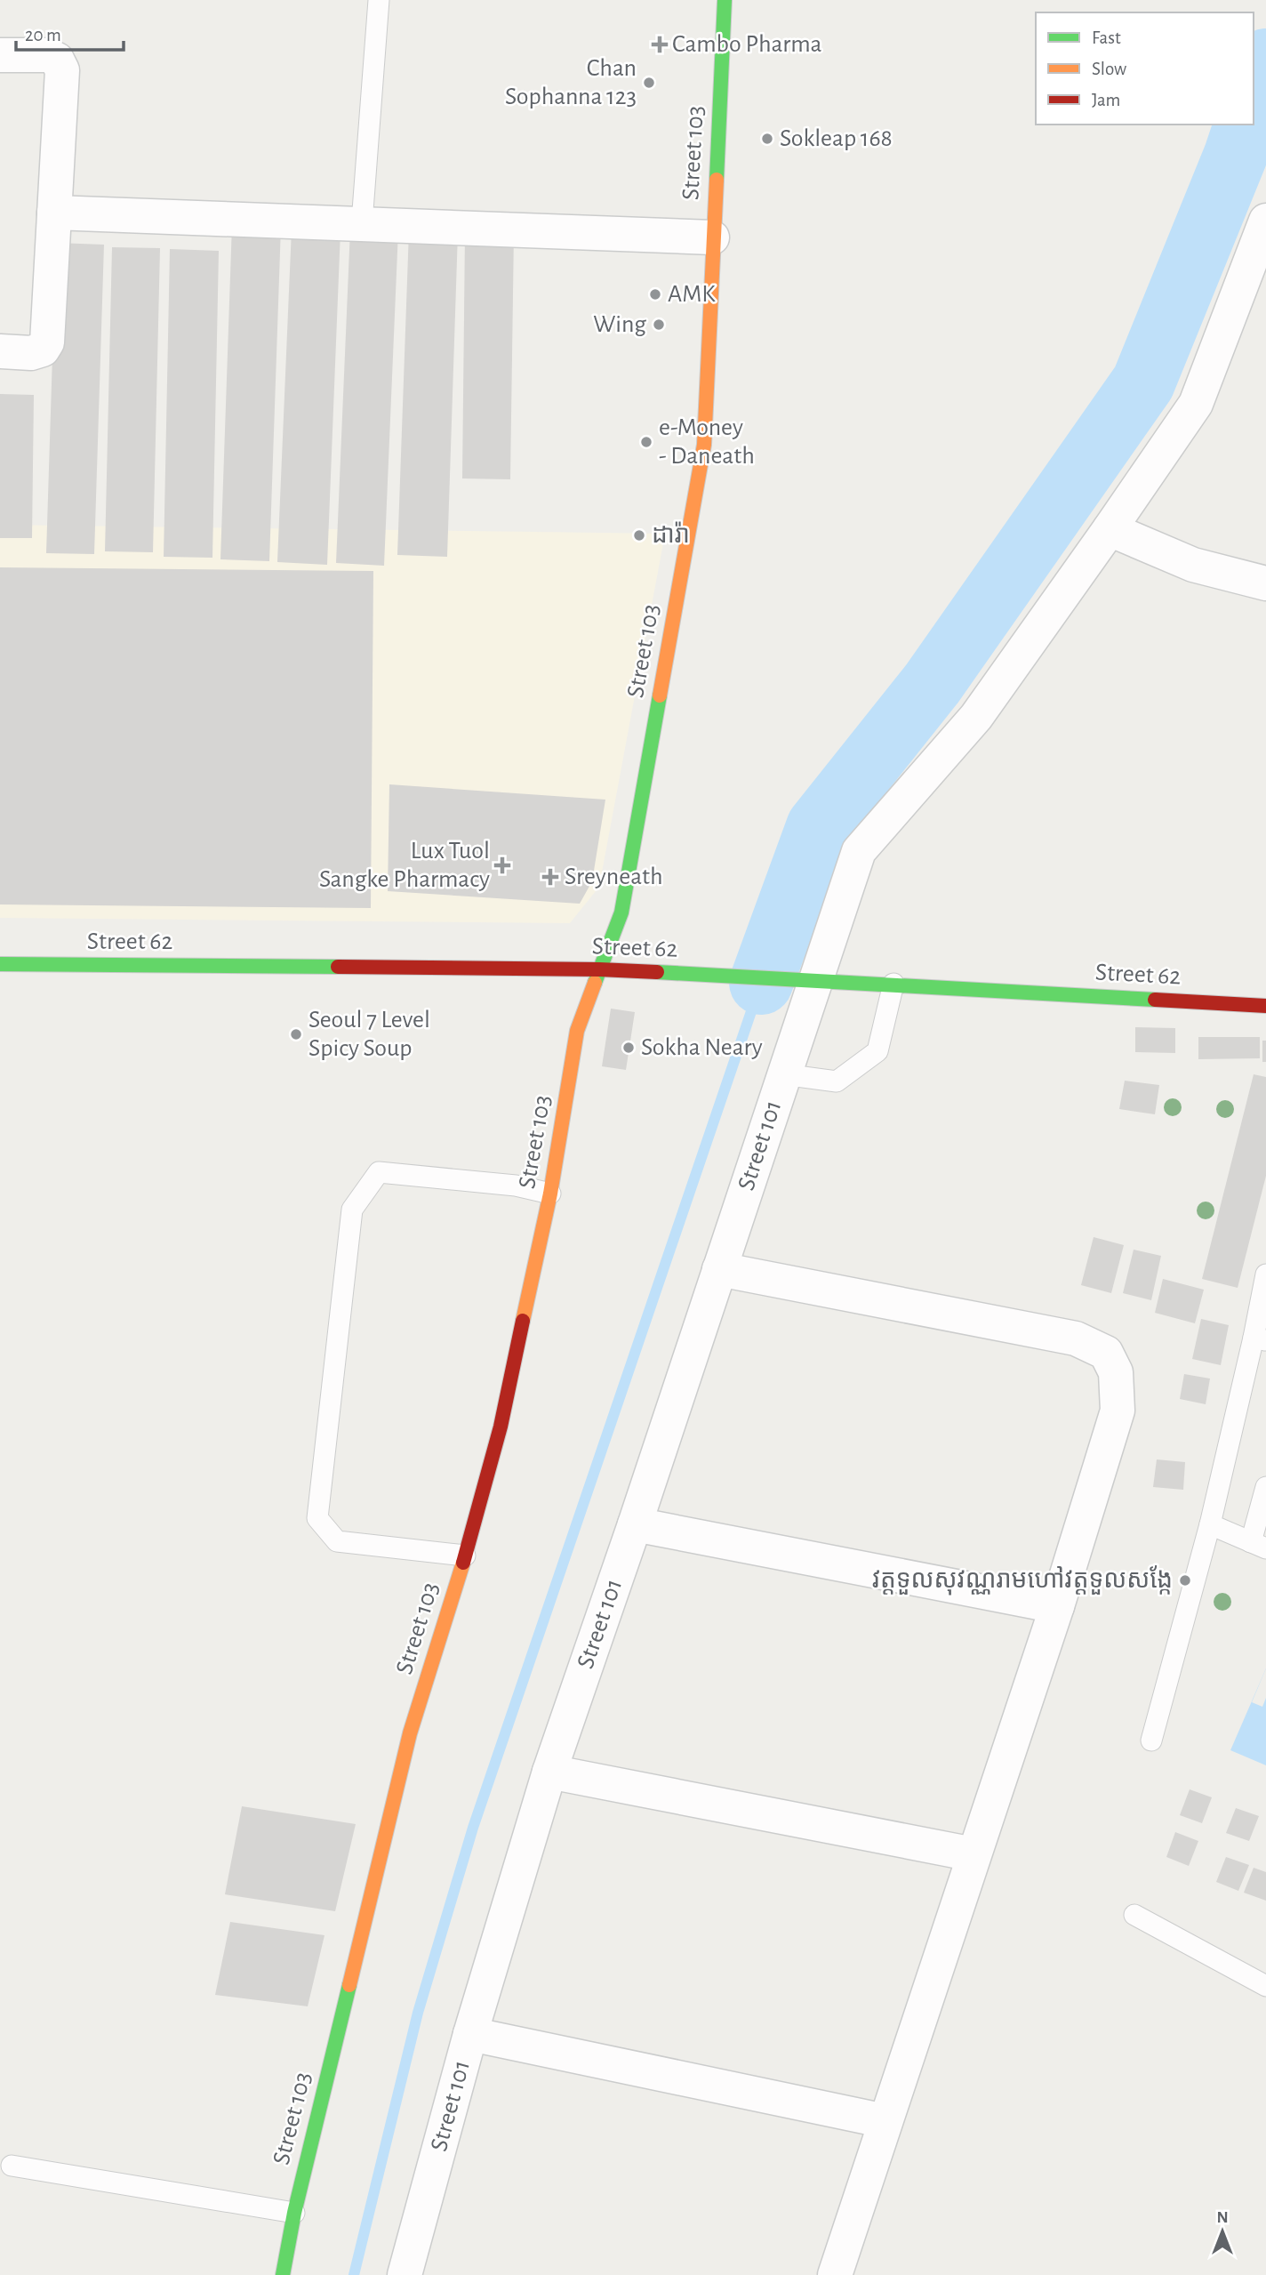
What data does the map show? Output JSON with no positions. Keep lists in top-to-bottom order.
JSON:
{
  "streets": {
    "street": ["Street 103", "Street 62", "Street 101"]
  },
  "crossings": [
    ["Street 103", "Street 62"],
    ["Street 62", "Street 101"]
  ],
  "places": {
    "health": ["Cambo Pharma", "Lux Tuol Sangke Pharmacy", "Sreyneath"],
    "other": [
      "Chan Sophanna 123",
      "Sokleap 168",
      "AMK",
      "Wing",
      "e-Money - Daneath",
      "ដារ៉ា",
      "Seoul 7 Level Spicy Soup",
      "Sokha Neary",
      "វត្តទួលសុវណ្ណរាមហៅវត្តទួលសង្កែ"
    ]
  },
  "legend": ["Fast", "Slow", "Jam"],
  "scale_bar": "20 m",
  "north": "top"
}
